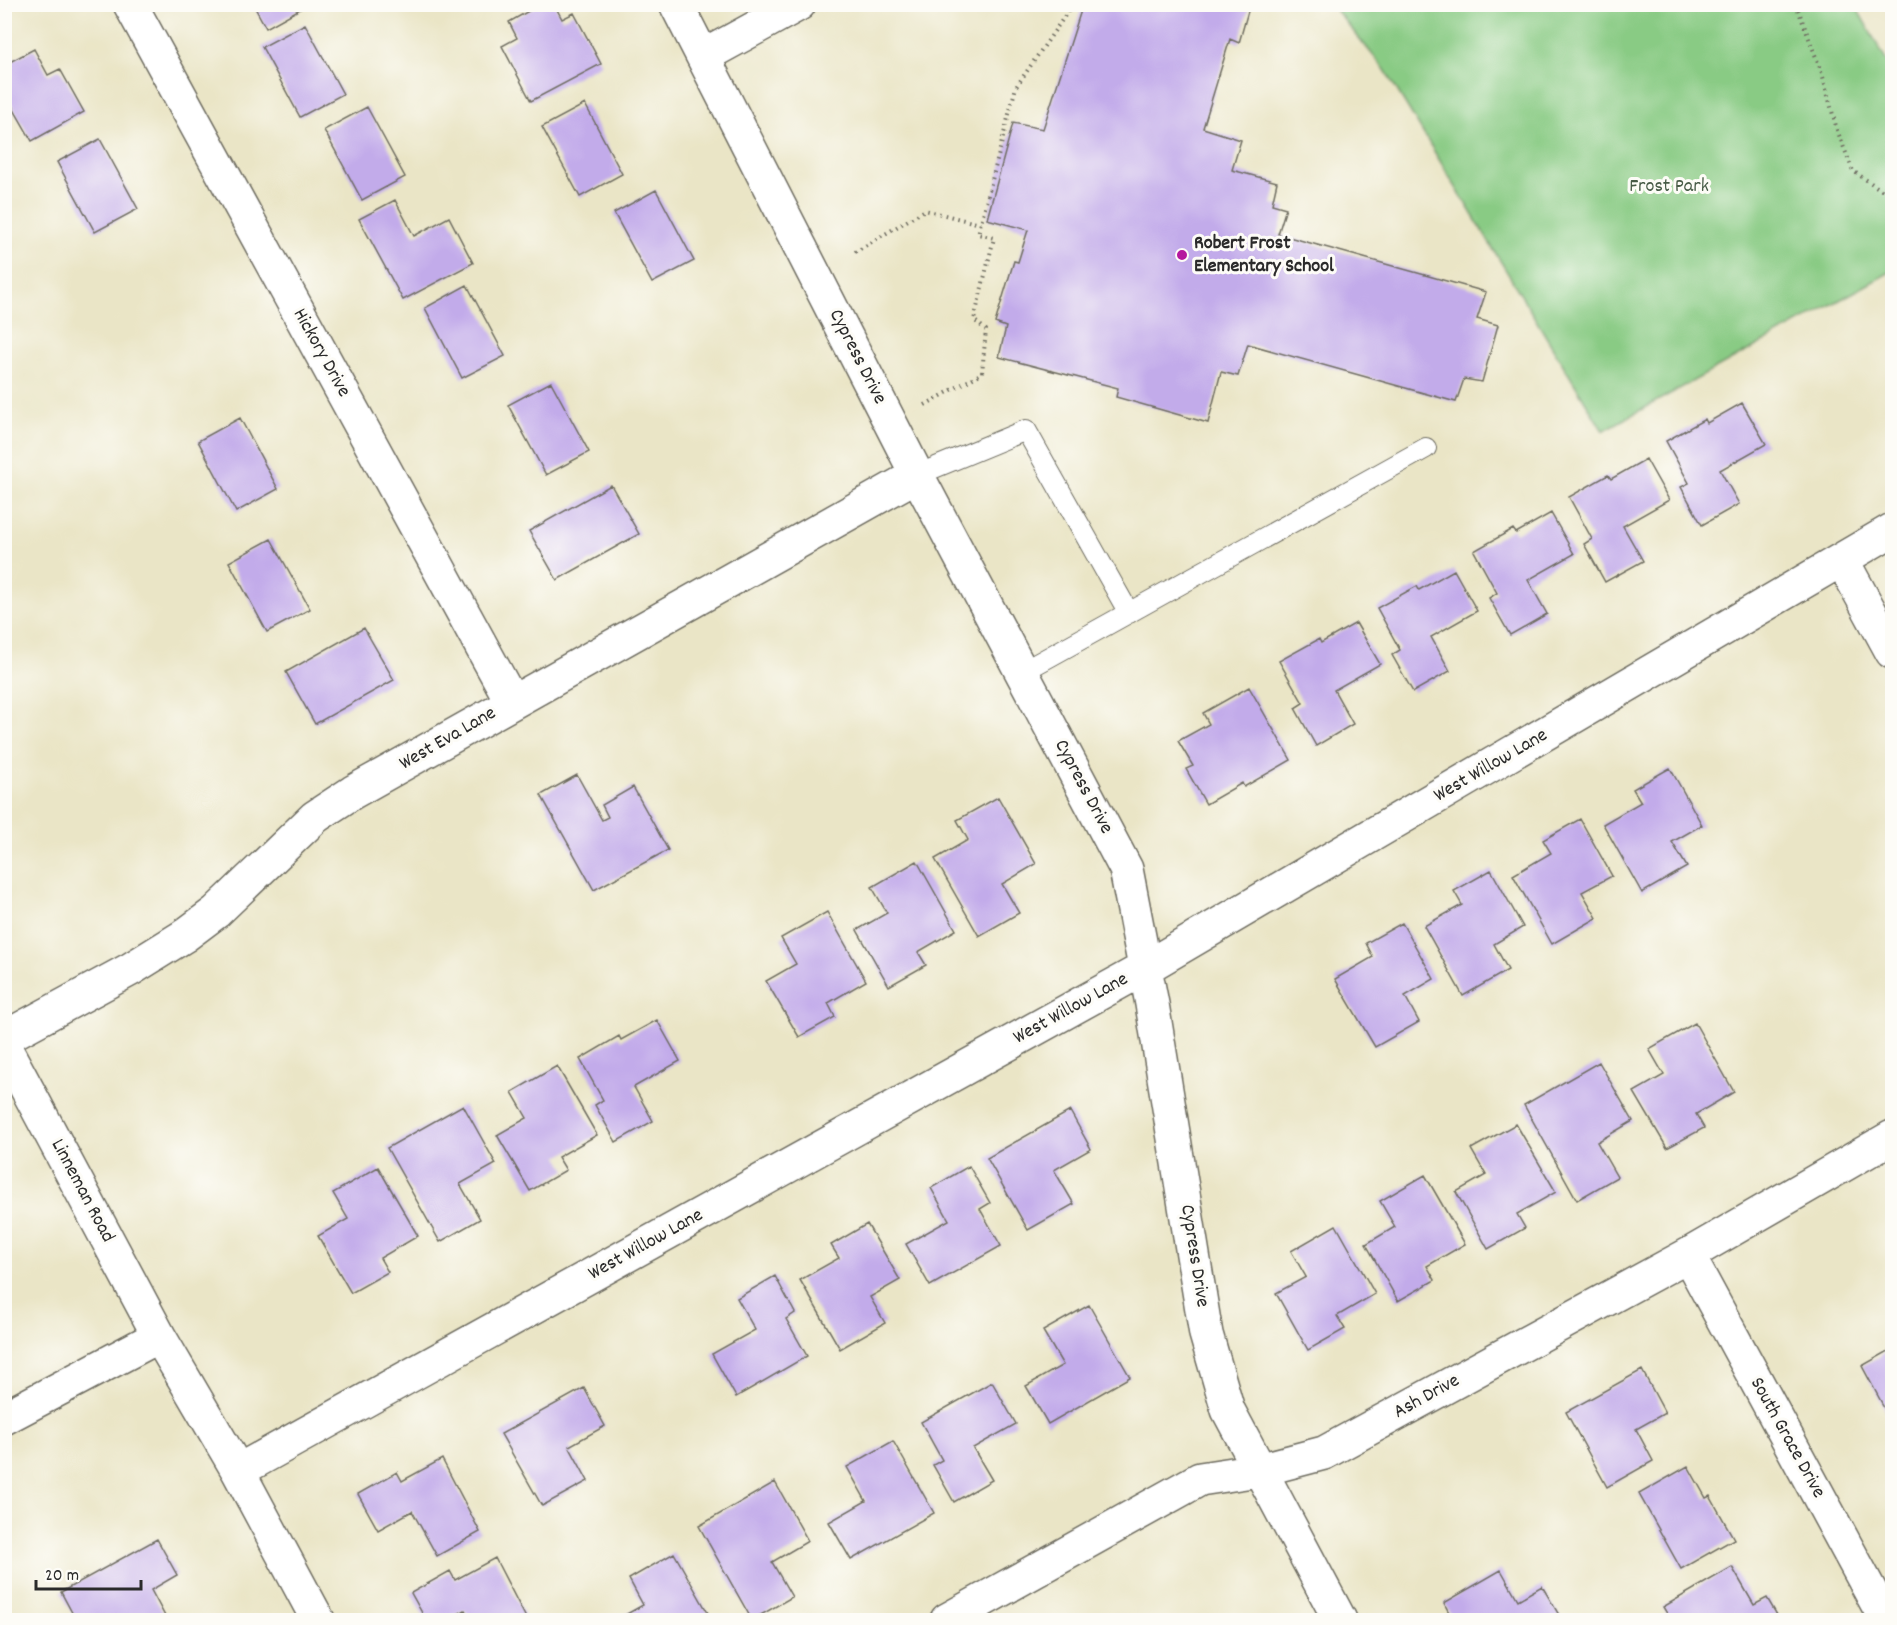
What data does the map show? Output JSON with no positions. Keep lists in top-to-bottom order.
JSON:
{
  "streets": {
    "street": [
      "Hickory Drive",
      "Cypress Drive",
      "West Eva Lane",
      "West Willow Lane",
      "Linneman Road",
      "Ash Drive",
      "South Grace Drive"
    ]
  },
  "crossings": [
    ["Hickory Drive", "West Eva Lane"],
    ["Cypress Drive", "West Eva Lane"],
    ["Cypress Drive", "West Willow Lane"],
    ["Cypress Drive", "Ash Drive"],
    ["West Willow Lane", "Linneman Road"],
    ["Ash Drive", "South Grace Drive"]
  ],
  "parks": ["Frost Park"],
  "places": ["Robert Frost Elementary School"],
  "scale_bar": "20 m"
}
